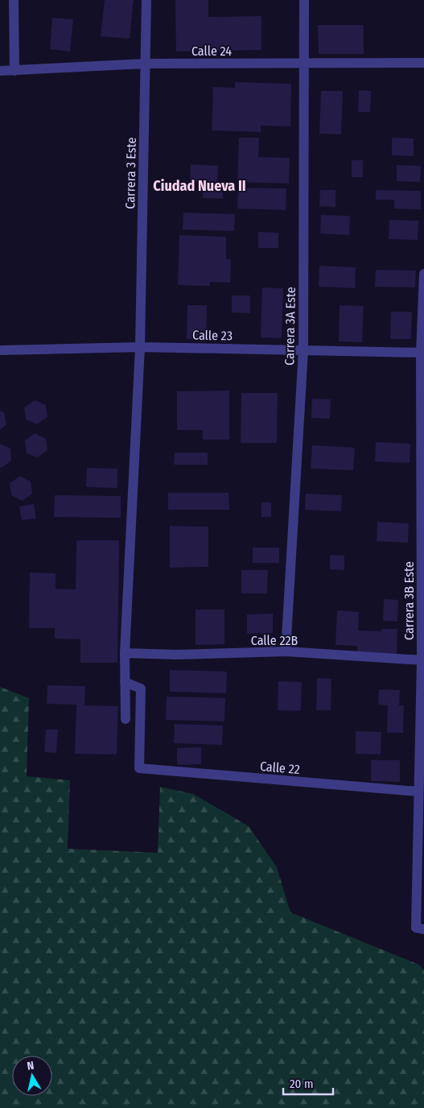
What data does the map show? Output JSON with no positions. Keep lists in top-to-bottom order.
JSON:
{
  "streets": {
    "street": [
      "Calle 24",
      "Carrera 3 Este",
      "Carrera 3A Este",
      "Calle 23",
      "Carrera 3B Este",
      "Calle 22B",
      "Calle 22"
    ]
  },
  "crossings": [
    ["Calle 24", "Carrera 3 Este"],
    ["Calle 24", "Carrera 3A Este"],
    ["Carrera 3 Este", "Calle 23"],
    ["Carrera 3 Este", "Calle 22B"],
    ["Carrera 3 Este", "Calle 22"],
    ["Carrera 3A Este", "Calle 23"],
    ["Carrera 3A Este", "Calle 22B"],
    ["Calle 23", "Carrera 3B Este"],
    ["Carrera 3B Este", "Calle 22B"],
    ["Carrera 3B Este", "Calle 22"]
  ],
  "districts": ["Ciudad Nueva II"],
  "scale_bar": "20 m",
  "north": "top"
}
